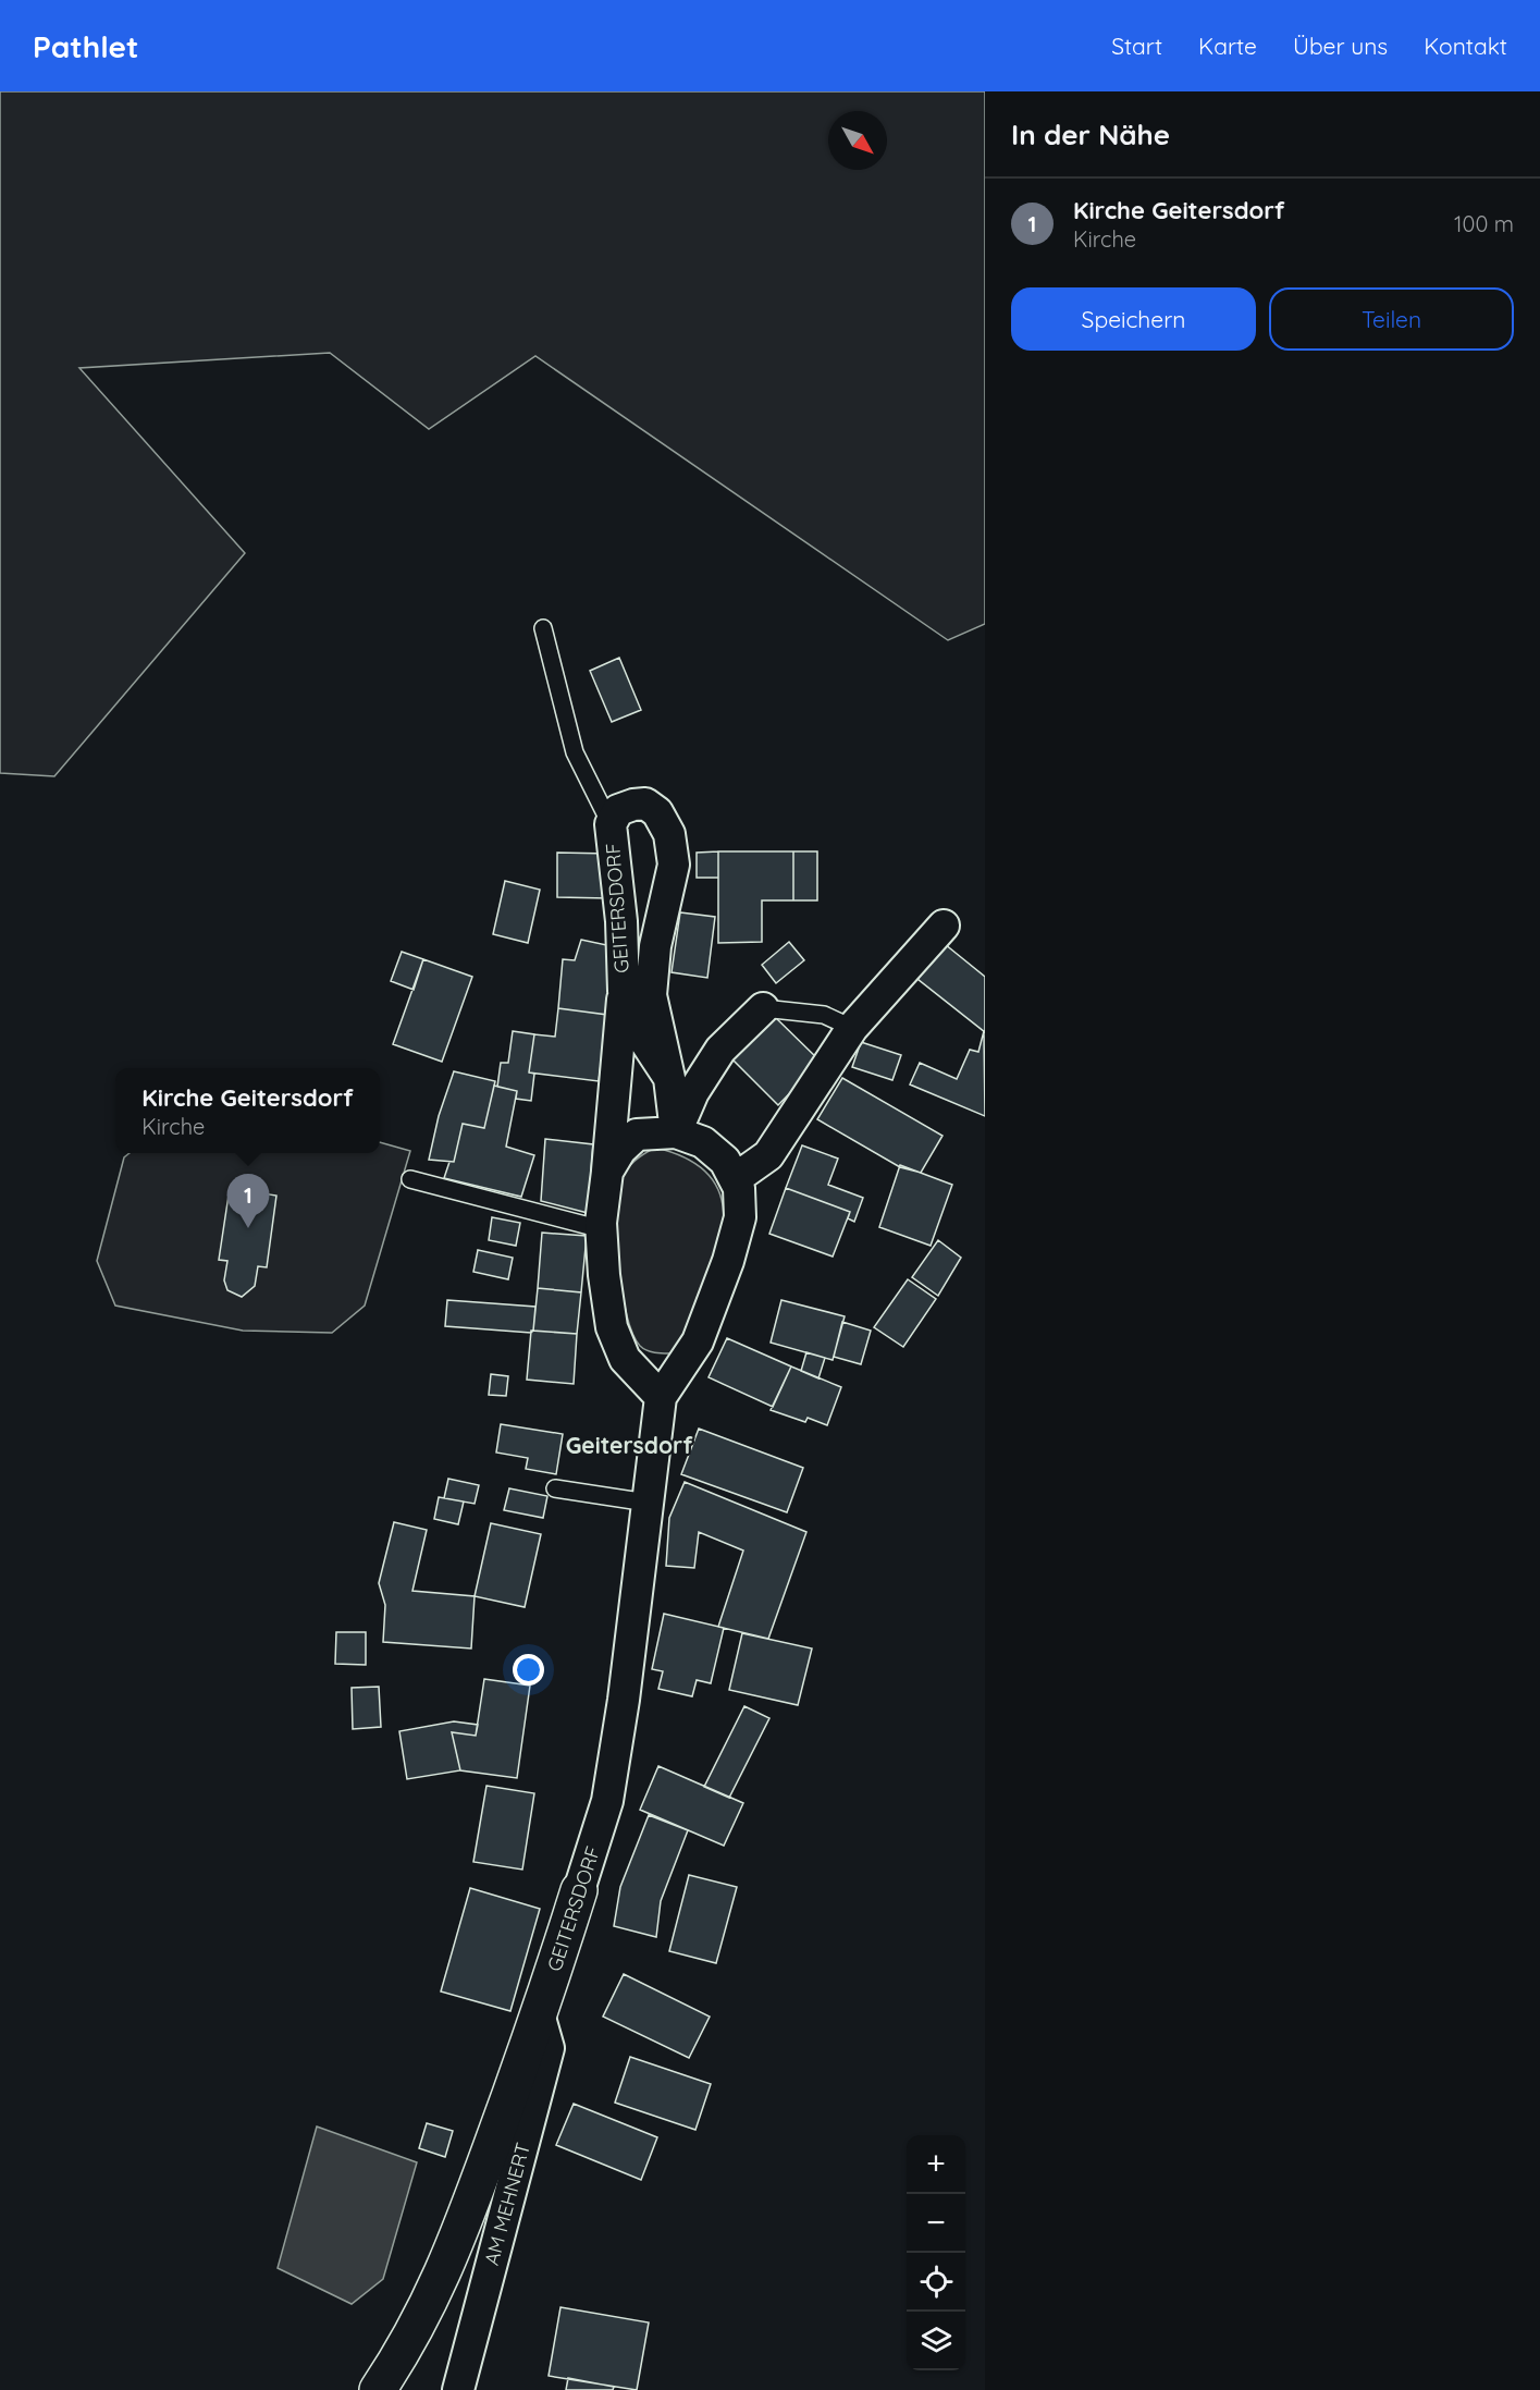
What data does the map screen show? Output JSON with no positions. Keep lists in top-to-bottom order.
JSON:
{
  "streets": {
    "street": ["GEITERSDORF", "AM MEHNERT"]
  },
  "crossings": [
    ["GEITERSDORF", "AM MEHNERT"]
  ],
  "districts": ["Geitersdorf"],
  "north": "bottom right",
  "page": {
    "header": "Pathlet",
    "nav": [
      "Start",
      "Karte",
      "Über uns",
      "Kontakt"
    ],
    "heading": "In der Nähe",
    "list": [
      {
        "mark": "1",
        "name": "Kirche Geitersdorf",
        "note": "Kirche",
        "value": "100 m"
      }
    ],
    "buttons": ["Speichern", "Teilen"],
    "popup": ["Kirche Geitersdorf", "Kirche"],
    "pins": "1",
    "map_buttons": ["+", "−"]
  }
}
